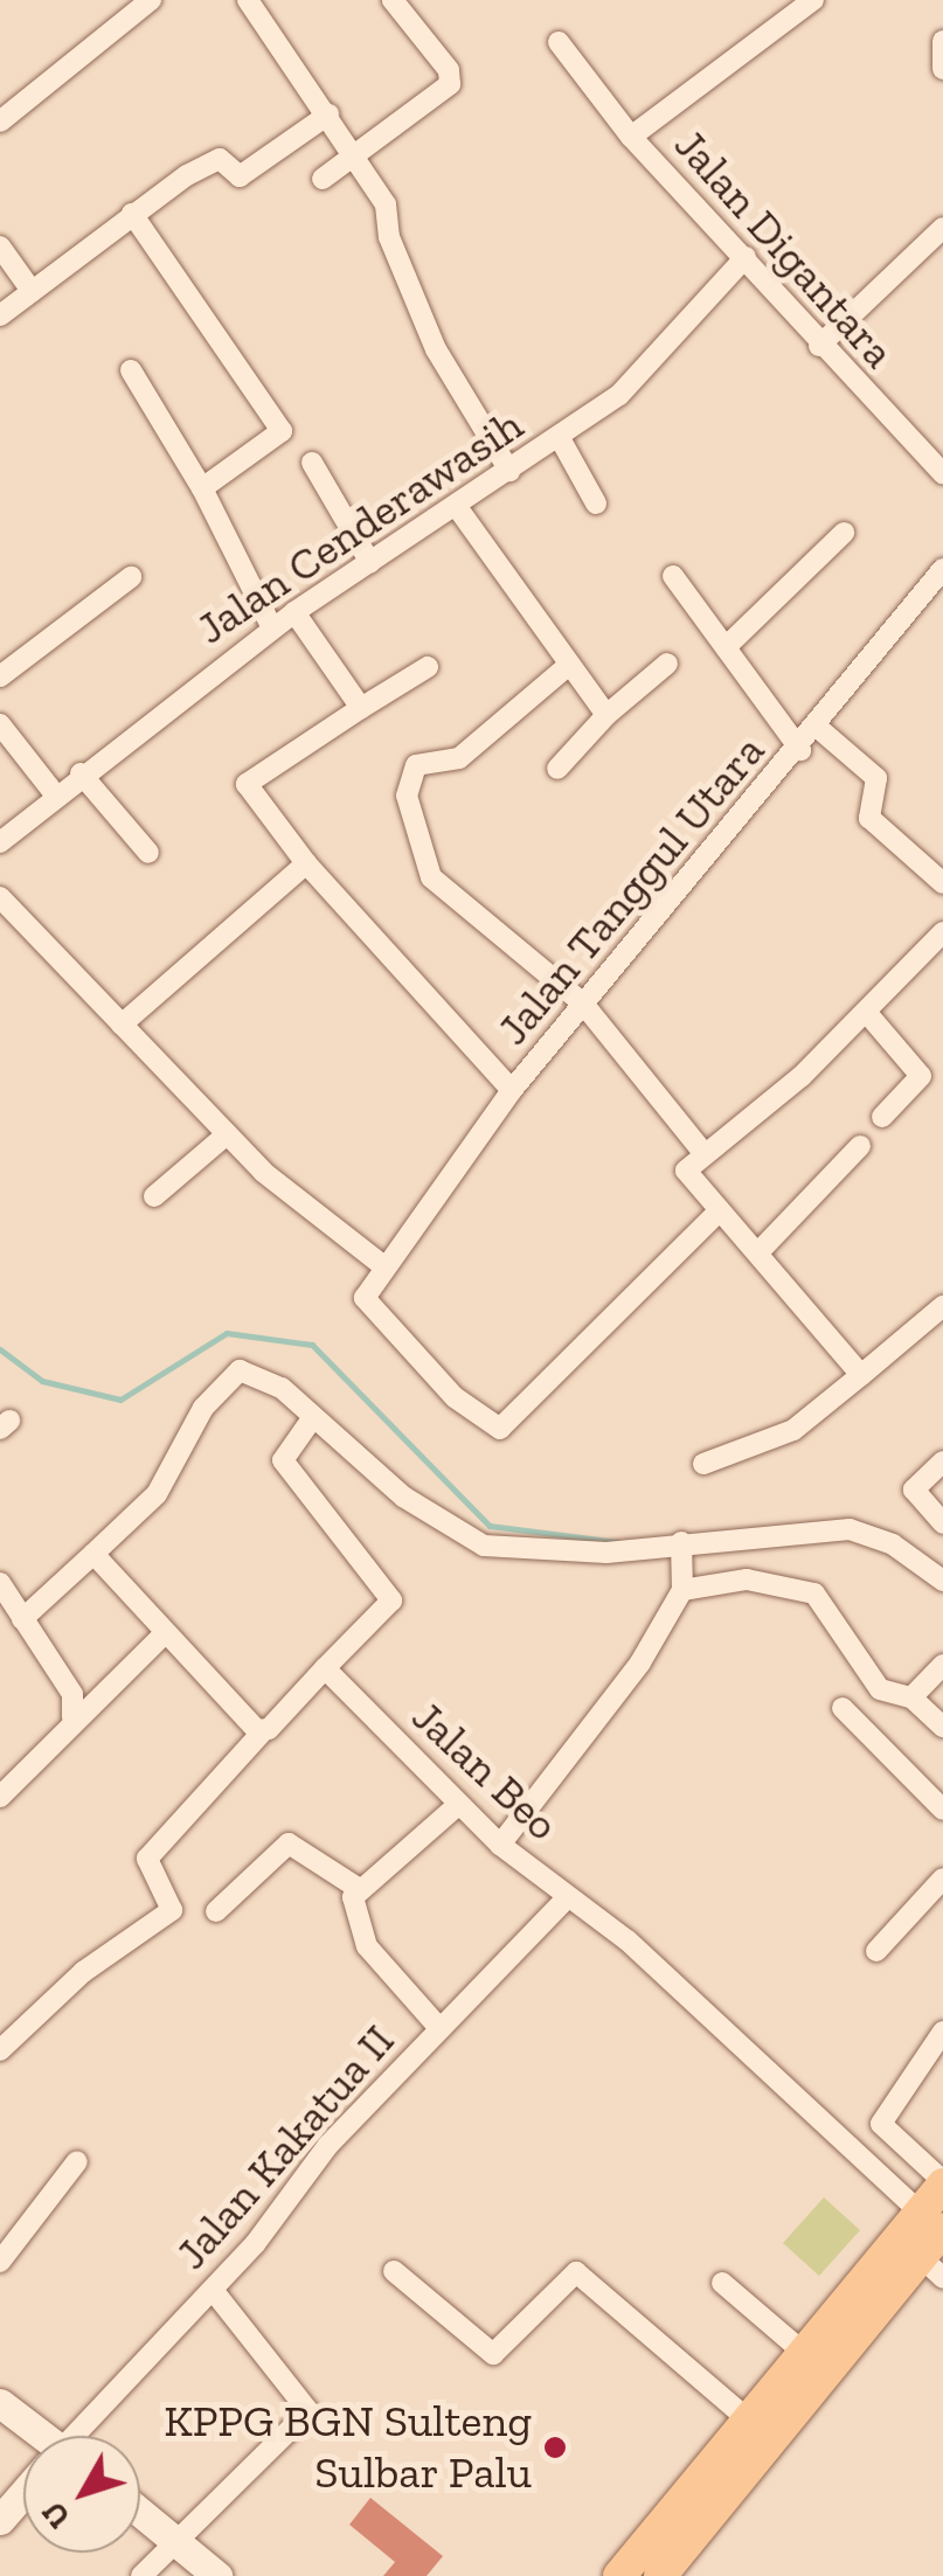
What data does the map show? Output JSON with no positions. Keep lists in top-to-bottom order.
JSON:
{
  "streets": {
    "street": [
      "Jalan Digantara",
      "Jalan Cenderawasih",
      "Jalan Tanggul Utara",
      "Jalan Beo",
      "Jalan Kakatua II"
    ]
  },
  "crossings": [
    ["Jalan Digantara", "Jalan Cenderawasih"],
    ["Jalan Beo", "Jalan Kakatua II"]
  ],
  "places": ["KPPG BGN Sulteng Sulbar Palu"],
  "north": "bottom left"
}
